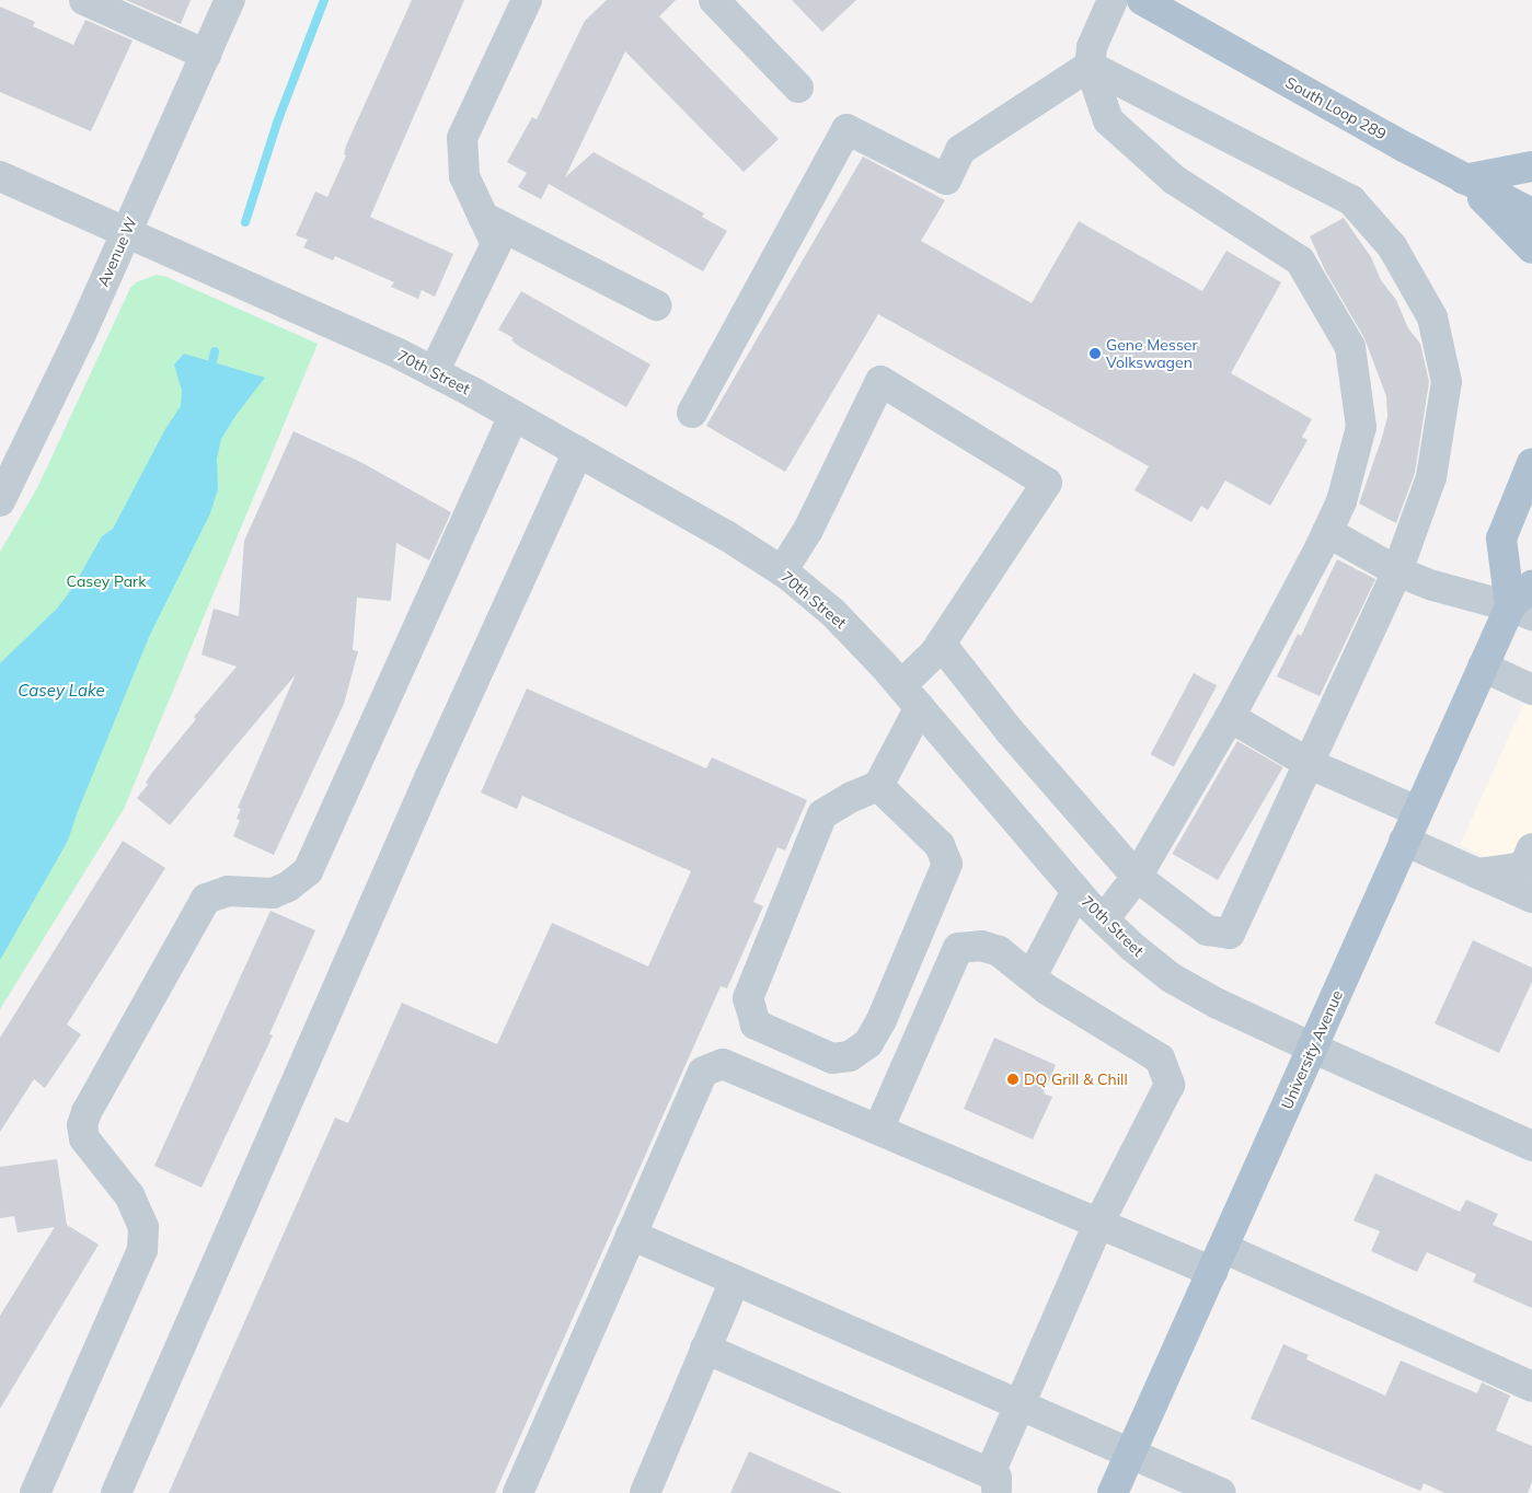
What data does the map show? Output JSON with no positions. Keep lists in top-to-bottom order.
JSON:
{
  "streets": {
    "main road": ["South Loop 289", "University Avenue"],
    "street": ["Avenue W", "70th Street"]
  },
  "crossings": [
    ["Avenue W", "70th Street"],
    ["70th Street", "University Avenue"]
  ],
  "water": ["Casey Lake"],
  "parks": ["Casey Park"],
  "places": ["Gene Messer Volkswagen", "DQ Grill & Chill"]
}
